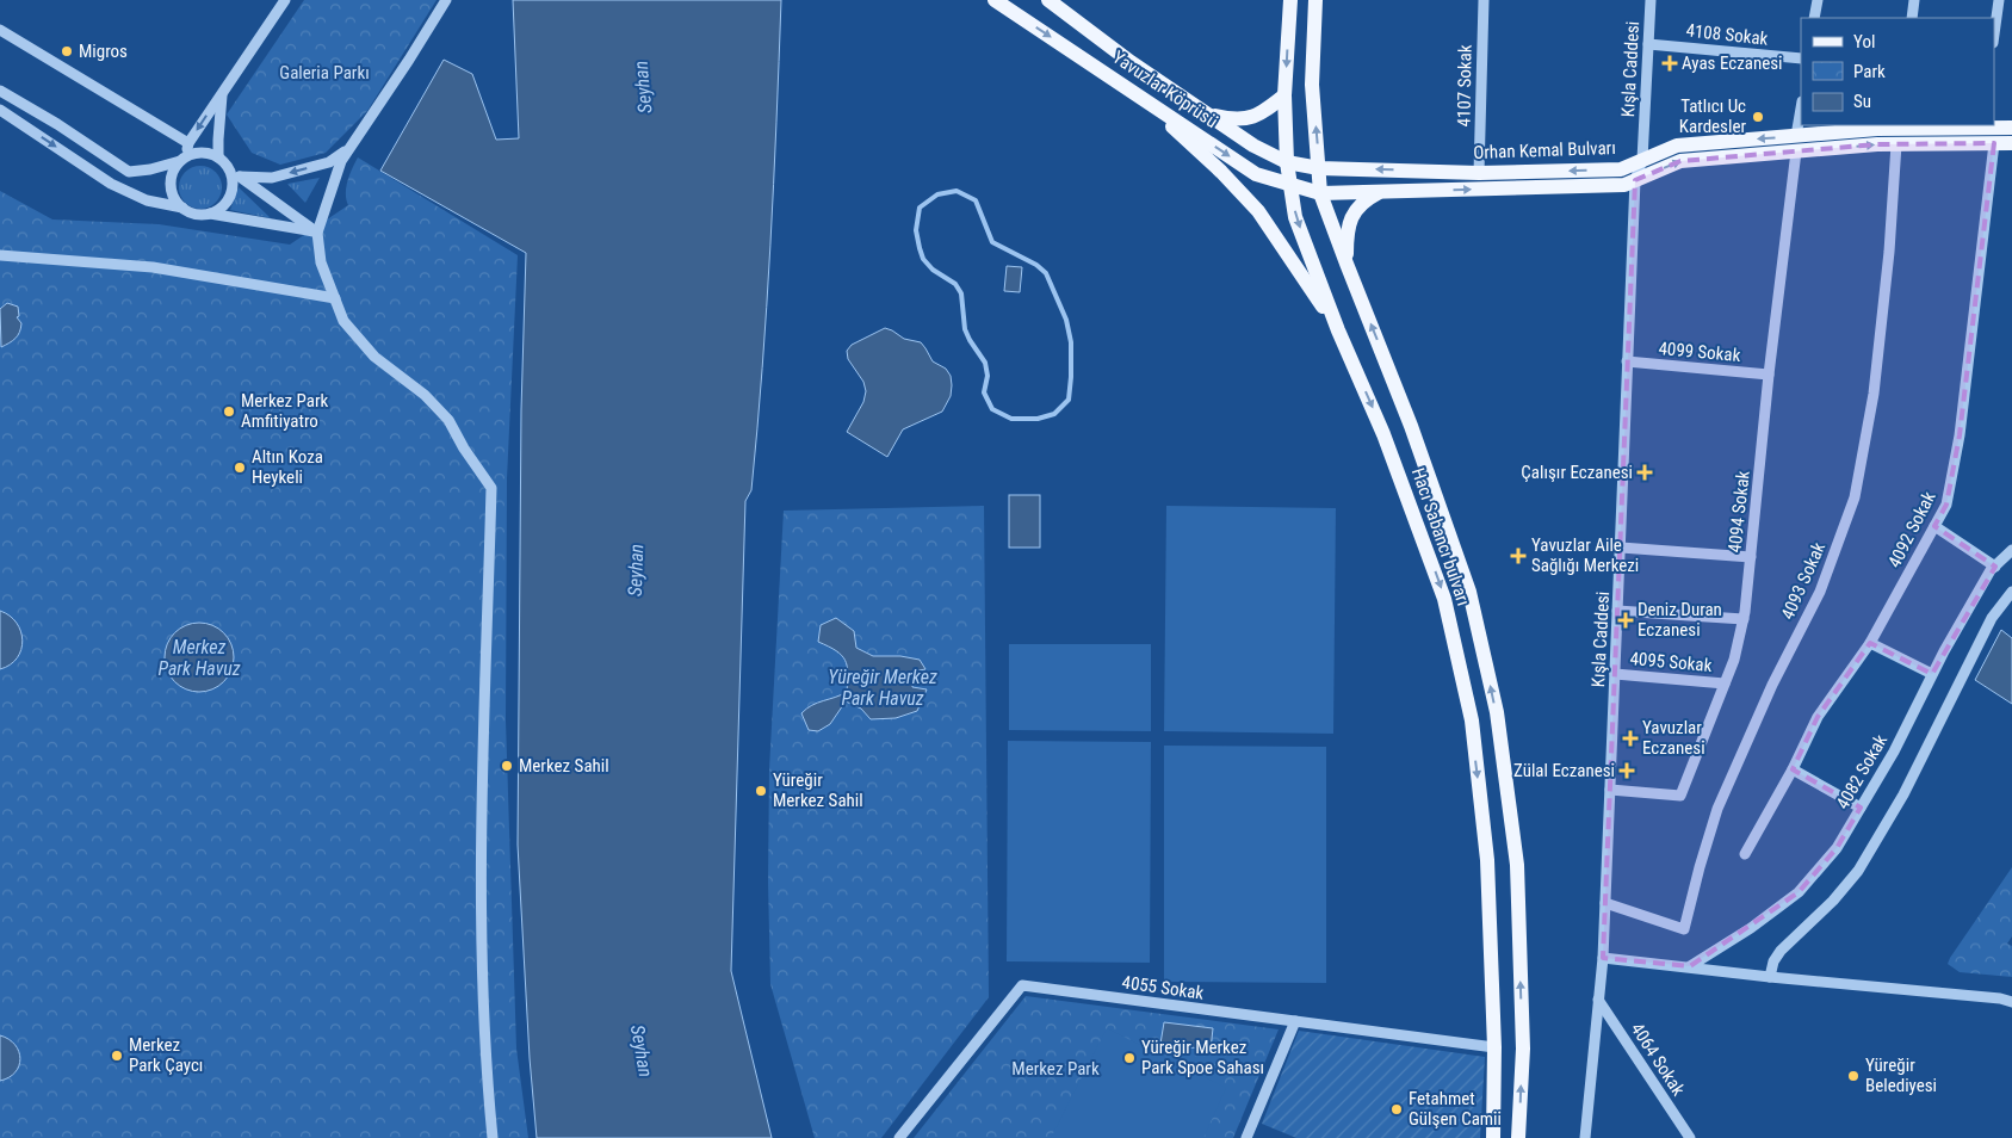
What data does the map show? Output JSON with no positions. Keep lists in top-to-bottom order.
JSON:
{
  "streets": {
    "main road": ["Yavuzlar Köprüsü", "Orhan Kemal Bulvarı", "Hacı Sabancı bulvarı"],
    "street": [
      "4108 Sokak",
      "Kışla Caddesi",
      "4107 Sokak",
      "4099 Sokak",
      "4094 Sokak",
      "4092 Sokak",
      "4093 Sokak",
      "4095 Sokak",
      "4082 Sokak",
      "4055 Sokak",
      "4064 Sokak"
    ]
  },
  "crossings": [
    ["4108 Sokak", "Kışla Caddesi"],
    ["Kışla Caddesi", "Orhan Kemal Bulvarı"],
    ["Kışla Caddesi", "4099 Sokak"],
    ["Kışla Caddesi", "4094 Sokak"],
    ["Kışla Caddesi", "4093 Sokak"],
    ["Kışla Caddesi", "4095 Sokak"],
    ["Kışla Caddesi", "4064 Sokak"],
    ["4107 Sokak", "Orhan Kemal Bulvarı"],
    ["Yavuzlar Köprüsü", "Orhan Kemal Bulvarı"],
    ["Yavuzlar Köprüsü", "Hacı Sabancı bulvarı"],
    ["Orhan Kemal Bulvarı", "4094 Sokak"],
    ["Orhan Kemal Bulvarı", "4092 Sokak"],
    ["Orhan Kemal Bulvarı", "Hacı Sabancı bulvarı"],
    ["Orhan Kemal Bulvarı", "4093 Sokak"],
    ["4099 Sokak", "4094 Sokak"],
    ["4094 Sokak", "4095 Sokak"],
    ["Hacı Sabancı bulvarı", "4055 Sokak"]
  ],
  "water": ["Seyhan", "Merkez Park Havuz", "Yüreğir Merkez Park Havuz"],
  "parks": ["Galeria Parkı", "Merkez Park"],
  "places": {
    "other": [
      "Migros",
      "Tatlıcı Uc Kardesler",
      "Merkez Park Amfitiyatro",
      "Altın Koza Heykeli",
      "Merkez Sahil",
      "Yüreğir Merkez Sahil",
      "Merkez Park Çaycı",
      "Yüreğir Merkez Park Spoe Sahası",
      "Yüreğir Belediyesi",
      "Fetahmet Gülşen Camii"
    ],
    "health": [
      "Ayas Eczanesi",
      "Çalışır Eczanesi",
      "Yavuzlar Aile Sağlığı Merkezi",
      "Deniz Duran Eczanesi",
      "Yavuzlar Eczanesi",
      "Zülal Eczanesi"
    ]
  },
  "legend": ["Yol", "Park", "Su"]
}
